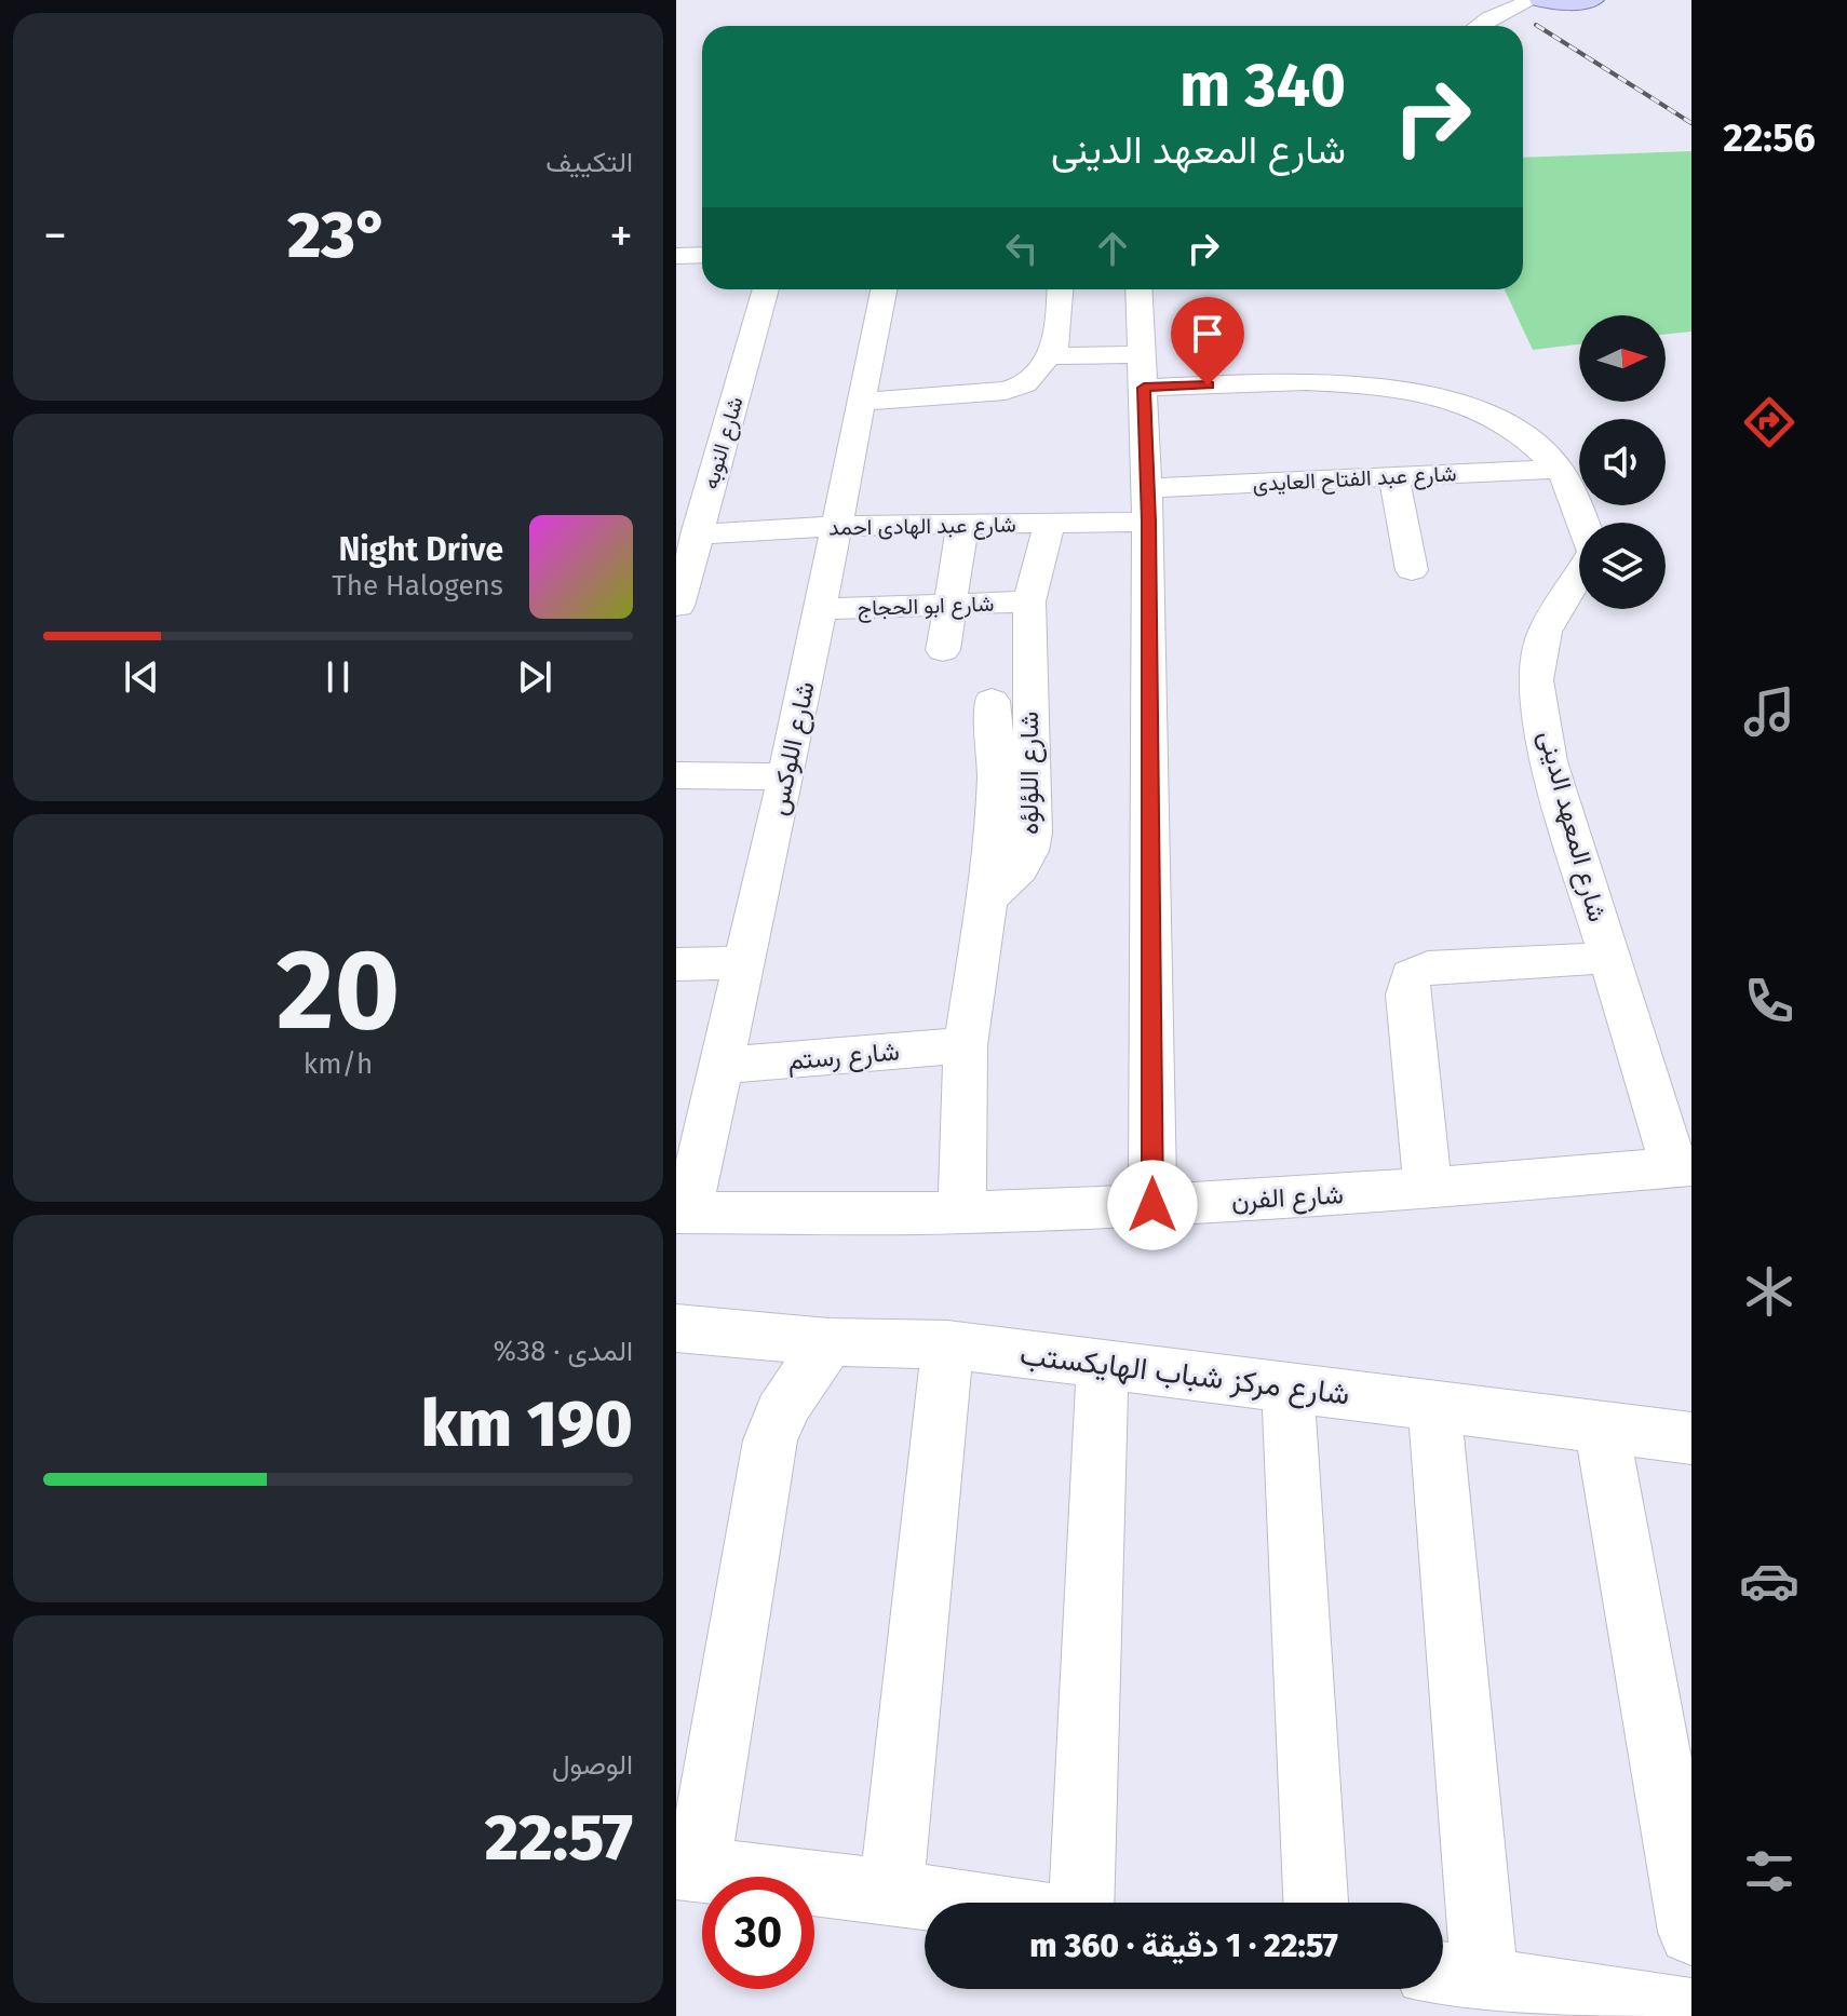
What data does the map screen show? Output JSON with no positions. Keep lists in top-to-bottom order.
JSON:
{
  "streets": {
    "street": [
      "شارع النوبه",
      "شارع عبد الفتاح العايدى",
      "شارع عبد الهادى احمد",
      "شارع ابو الحجاج",
      "شارع اللوكس",
      "شارع اللؤلؤه",
      "شارع المعهد الدينى",
      "شارع رستم",
      "شارع الفرن",
      "شارع مركز شباب الهايكستب"
    ]
  },
  "crossings": [
    ["شارع النوبه", "شارع عبد الهادى احمد"],
    ["شارع عبد الفتاح العايدى", "شارع عبد الهادى احمد"],
    ["شارع عبد الفتاح العايدى", "شارع المعهد الدينى"],
    ["شارع عبد الهادى احمد", "شارع اللوكس"],
    ["شارع عبد الهادى احمد", "شارع اللؤلؤه"],
    ["شارع ابو الحجاج", "شارع اللوكس"],
    ["شارع ابو الحجاج", "شارع اللؤلؤه"],
    ["شارع اللوكس", "شارع رستم"],
    ["شارع اللوكس", "شارع الفرن"],
    ["شارع المعهد الدينى", "شارع الفرن"]
  ],
  "north": "right",
  "page": {
    "tabs": "22:56",
    "tile": [
      "التكييف",
      ["20", "km/h"],
      ["المدى · 38%", "190 km"],
      ["الوصول", "22:57"]
    ],
    "turn": ["340 m", "شارع المعهد الدينى"],
    "heat": ["−", "23°", "+"],
    "song": ["Night Drive", "The Halogens"],
    "limit": "30",
    "trip": "22:57 · 1 دقيقة · 360 m"
  }
}
